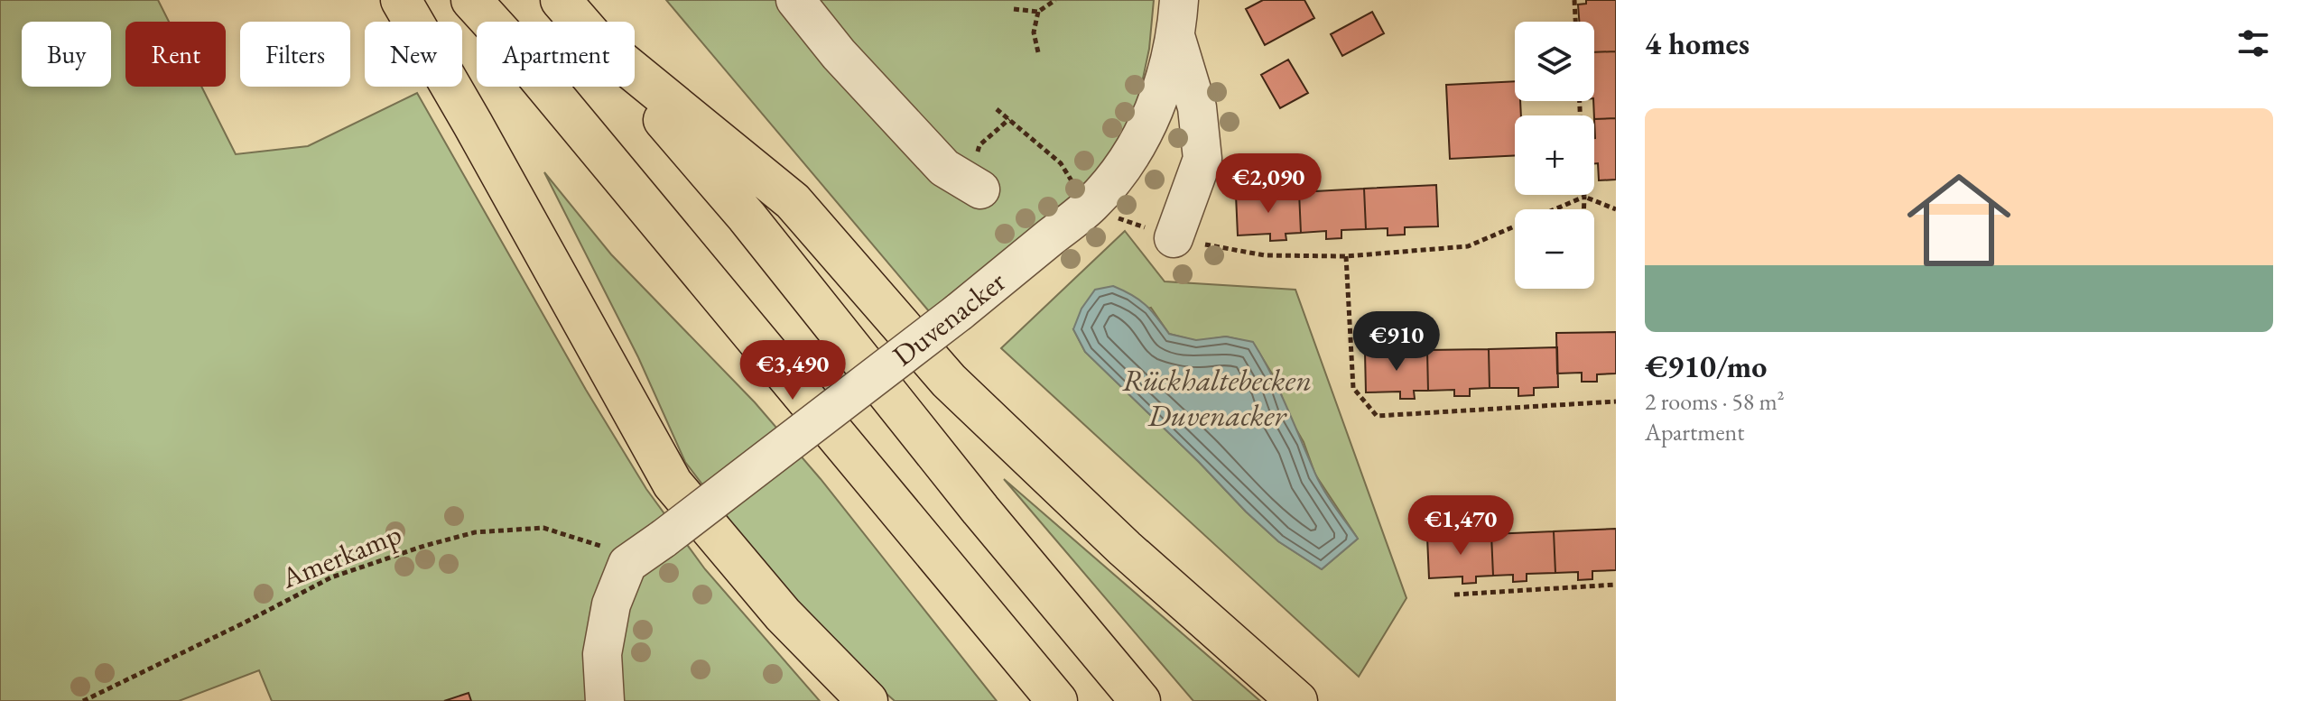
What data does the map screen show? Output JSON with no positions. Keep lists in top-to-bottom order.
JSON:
{
  "streets": {
    "street": ["Duvenacker"],
    "path": ["Amerkamp"]
  },
  "crossings": [
    ["Duvenacker", "Amerkamp"]
  ],
  "water": ["Rückhaltebecken Duvenacker"],
  "page": {
    "heading": "4 homes",
    "map_buttons": ["+", "−"],
    "chip": [
      "Buy",
      "Rent",
      "Filters",
      "New",
      "Apartment"
    ],
    "list": [
      {
        "name": "€910/mo",
        "note": "2 rooms · 58 m² · Apartment"
      }
    ],
    "price": [
      "€2,090",
      "€910",
      "€3,490",
      "€1,470"
    ]
  }
}
